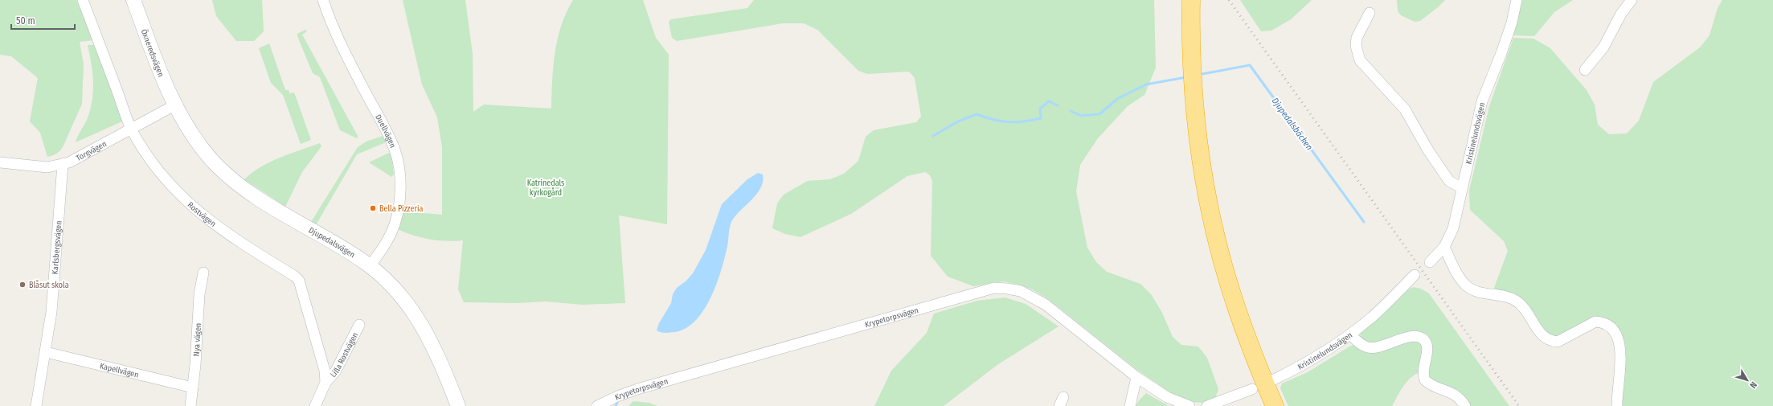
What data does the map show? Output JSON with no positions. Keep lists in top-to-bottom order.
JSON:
{
  "streets": {
    "street": [
      "Öxneredsvägen",
      "Duellvägen",
      "Kristinelundsvägen",
      "Torgvägen",
      "Rostvägen",
      "Djupedalsvägen",
      "Karlsbergsvägen",
      "Krypetorpsvägen",
      "Nya vägen",
      "Lilla Rostvägen",
      "Kapellvägen"
    ]
  },
  "crossings": [
    ["Öxneredsvägen", "Torgvägen"],
    ["Öxneredsvägen", "Djupedalsvägen"],
    ["Duellvägen", "Djupedalsvägen"],
    ["Torgvägen", "Rostvägen"],
    ["Torgvägen", "Djupedalsvägen"],
    ["Torgvägen", "Karlsbergsvägen"],
    ["Rostvägen", "Lilla Rostvägen"],
    ["Karlsbergsvägen", "Kapellvägen"],
    ["Nya vägen", "Kapellvägen"]
  ],
  "water": ["Djupedalsbäcken"],
  "parks": ["Katrinedals kyrkogård"],
  "places": ["Bella Pizzeria", "Blåsut skola"],
  "scale_bar": "50 m",
  "north": "bottom right"
}
